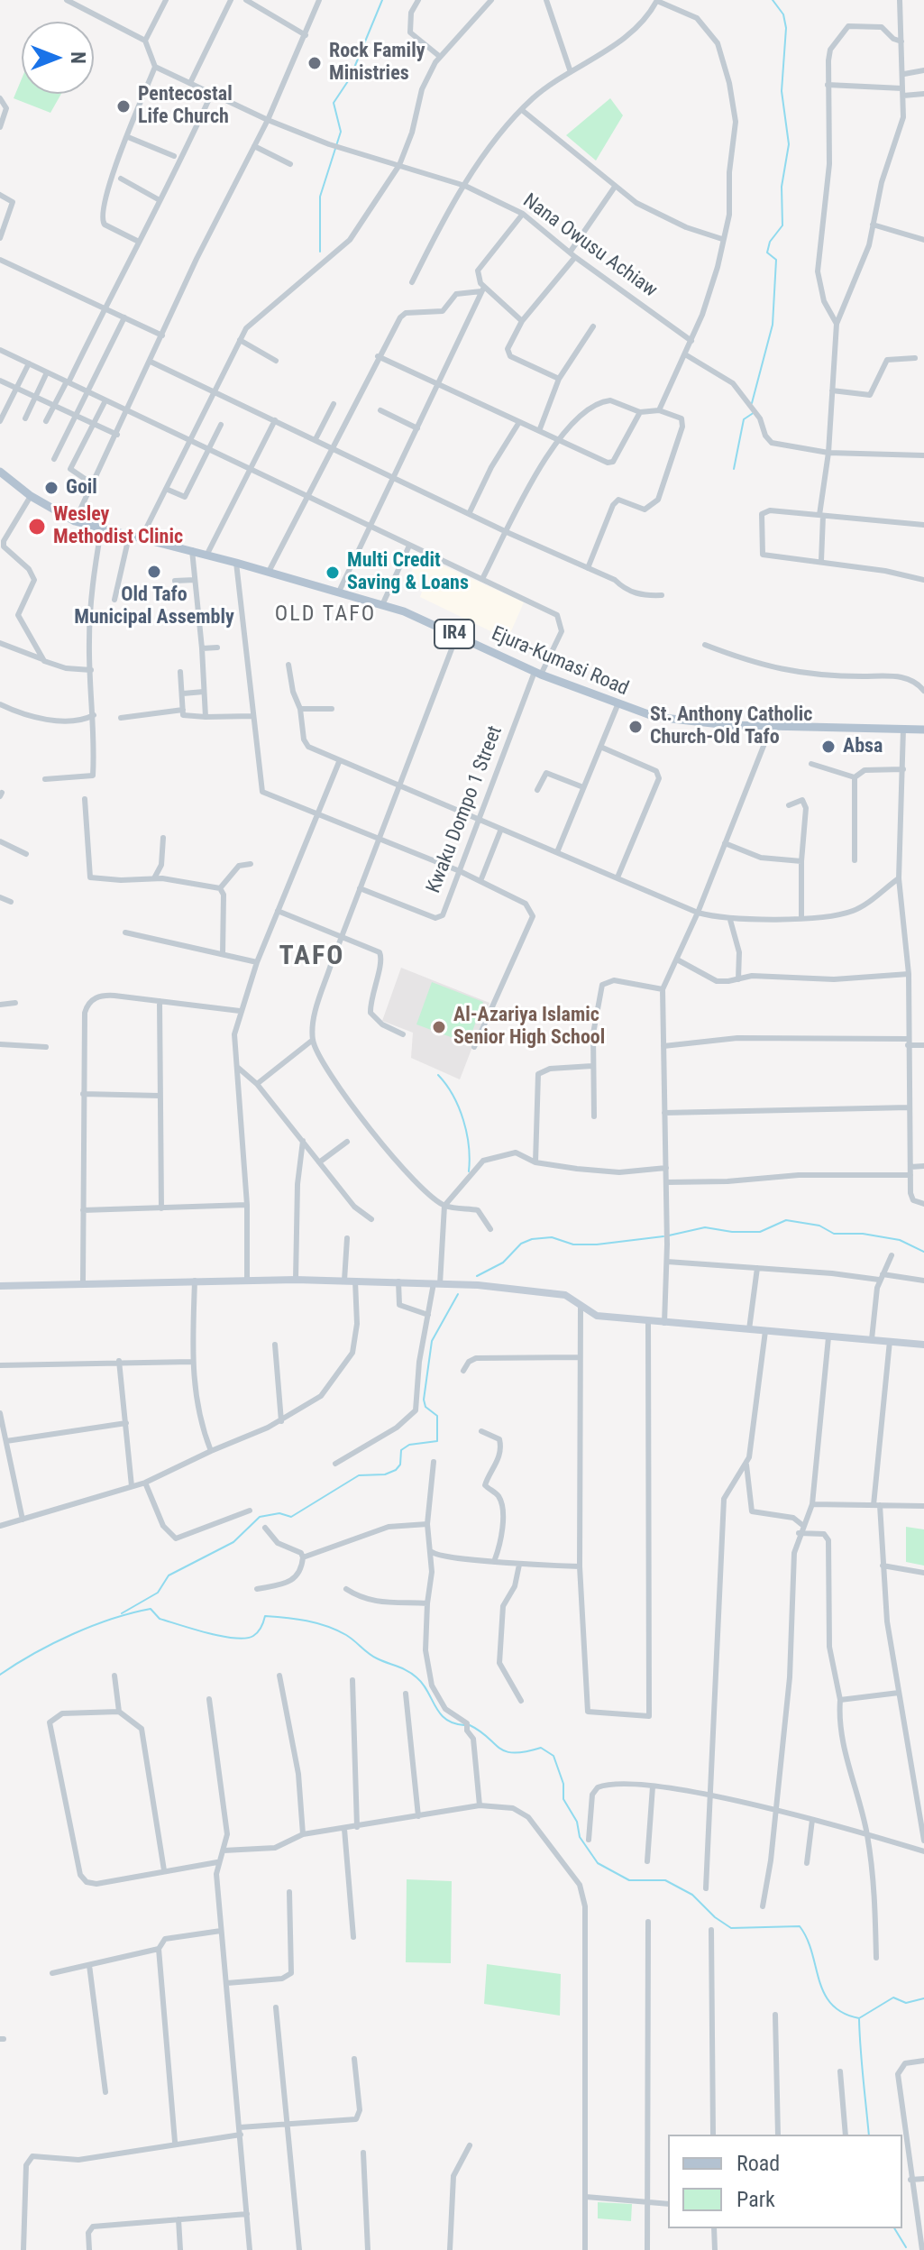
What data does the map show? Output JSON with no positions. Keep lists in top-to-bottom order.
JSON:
{
  "streets": {
    "main road": ["IR4", "Ejura-Kumasi Road"],
    "street": ["Nana Owusu Achiaw", "Kwaku Dompo 1 Street"]
  },
  "crossings": [
    ["Ejura-Kumasi Road", "Kwaku Dompo 1 Street"]
  ],
  "districts": ["OLD TAFO", "TAFO"],
  "places": [
    "Rock Family Ministries",
    "Pentecostal Life Church",
    "Goil",
    "Wesley Methodist Clinic",
    "Old Tafo Municipal Assembly",
    "Multi Credit Saving & Loans",
    "St. Anthony Catholic Church-Old Tafo",
    "Absa",
    "Al-Azariya Islamic Senior High School"
  ],
  "legend": ["Road", "Park"],
  "north": "right"
}
